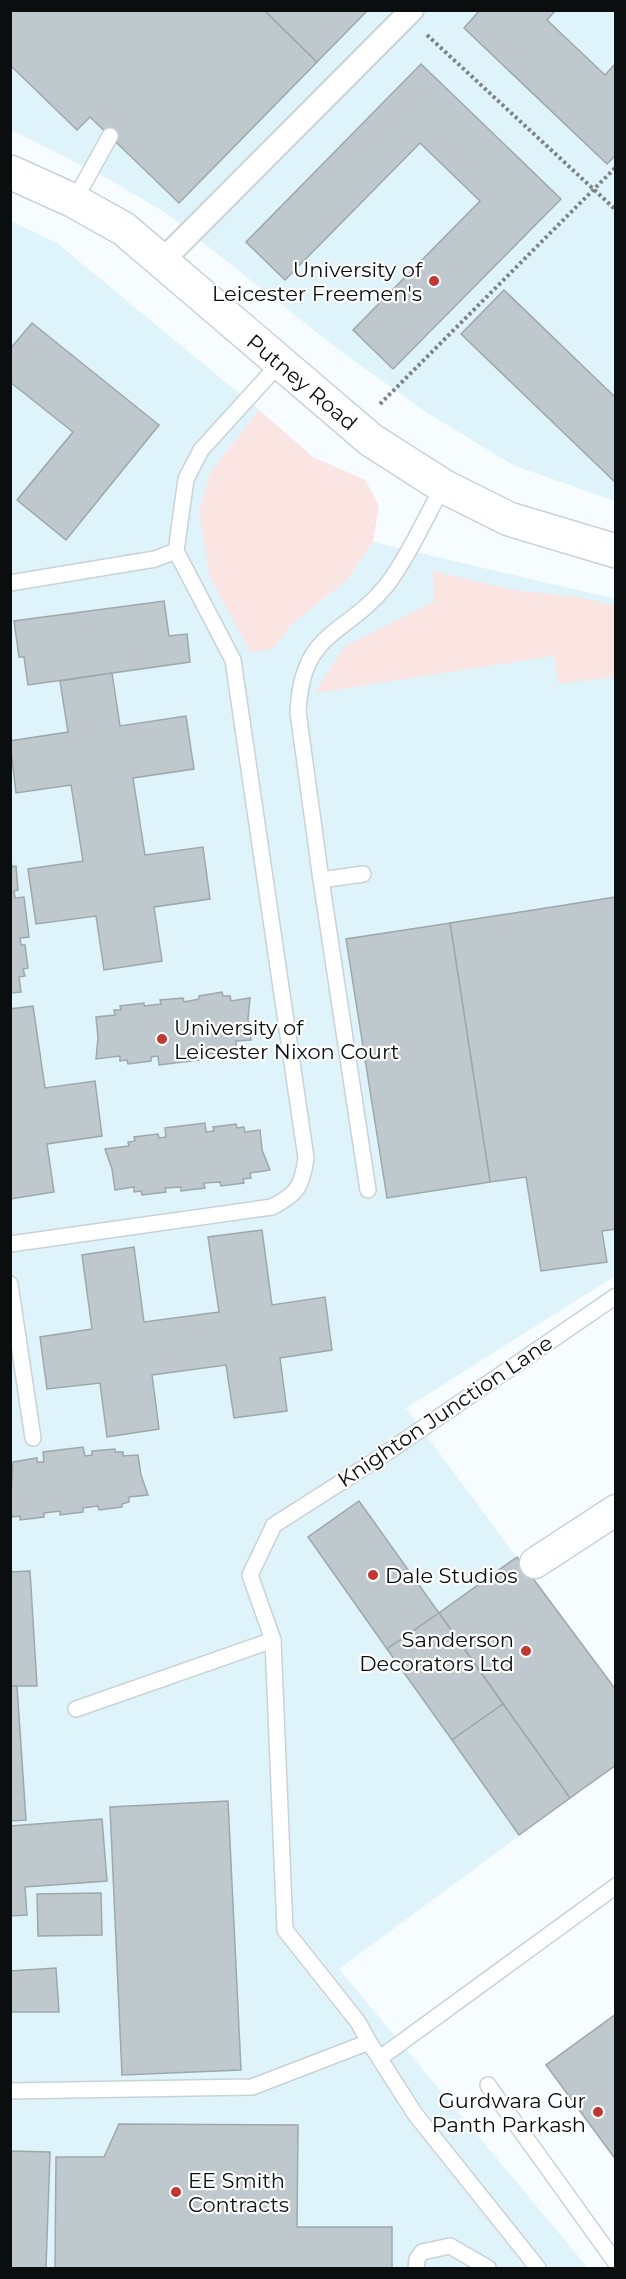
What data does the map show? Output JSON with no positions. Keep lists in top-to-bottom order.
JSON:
{
  "streets": {
    "street": ["Putney Road"],
    "lane": ["Knighton Junction Lane"]
  },
  "places": [
    "University of Leicester Freemen's",
    "University of Leicester Nixon Court",
    "Dale Studios",
    "Sanderson Decorators Ltd",
    "Gurdwara Gur Panth Parkash",
    "EE Smith Contracts"
  ]
}
